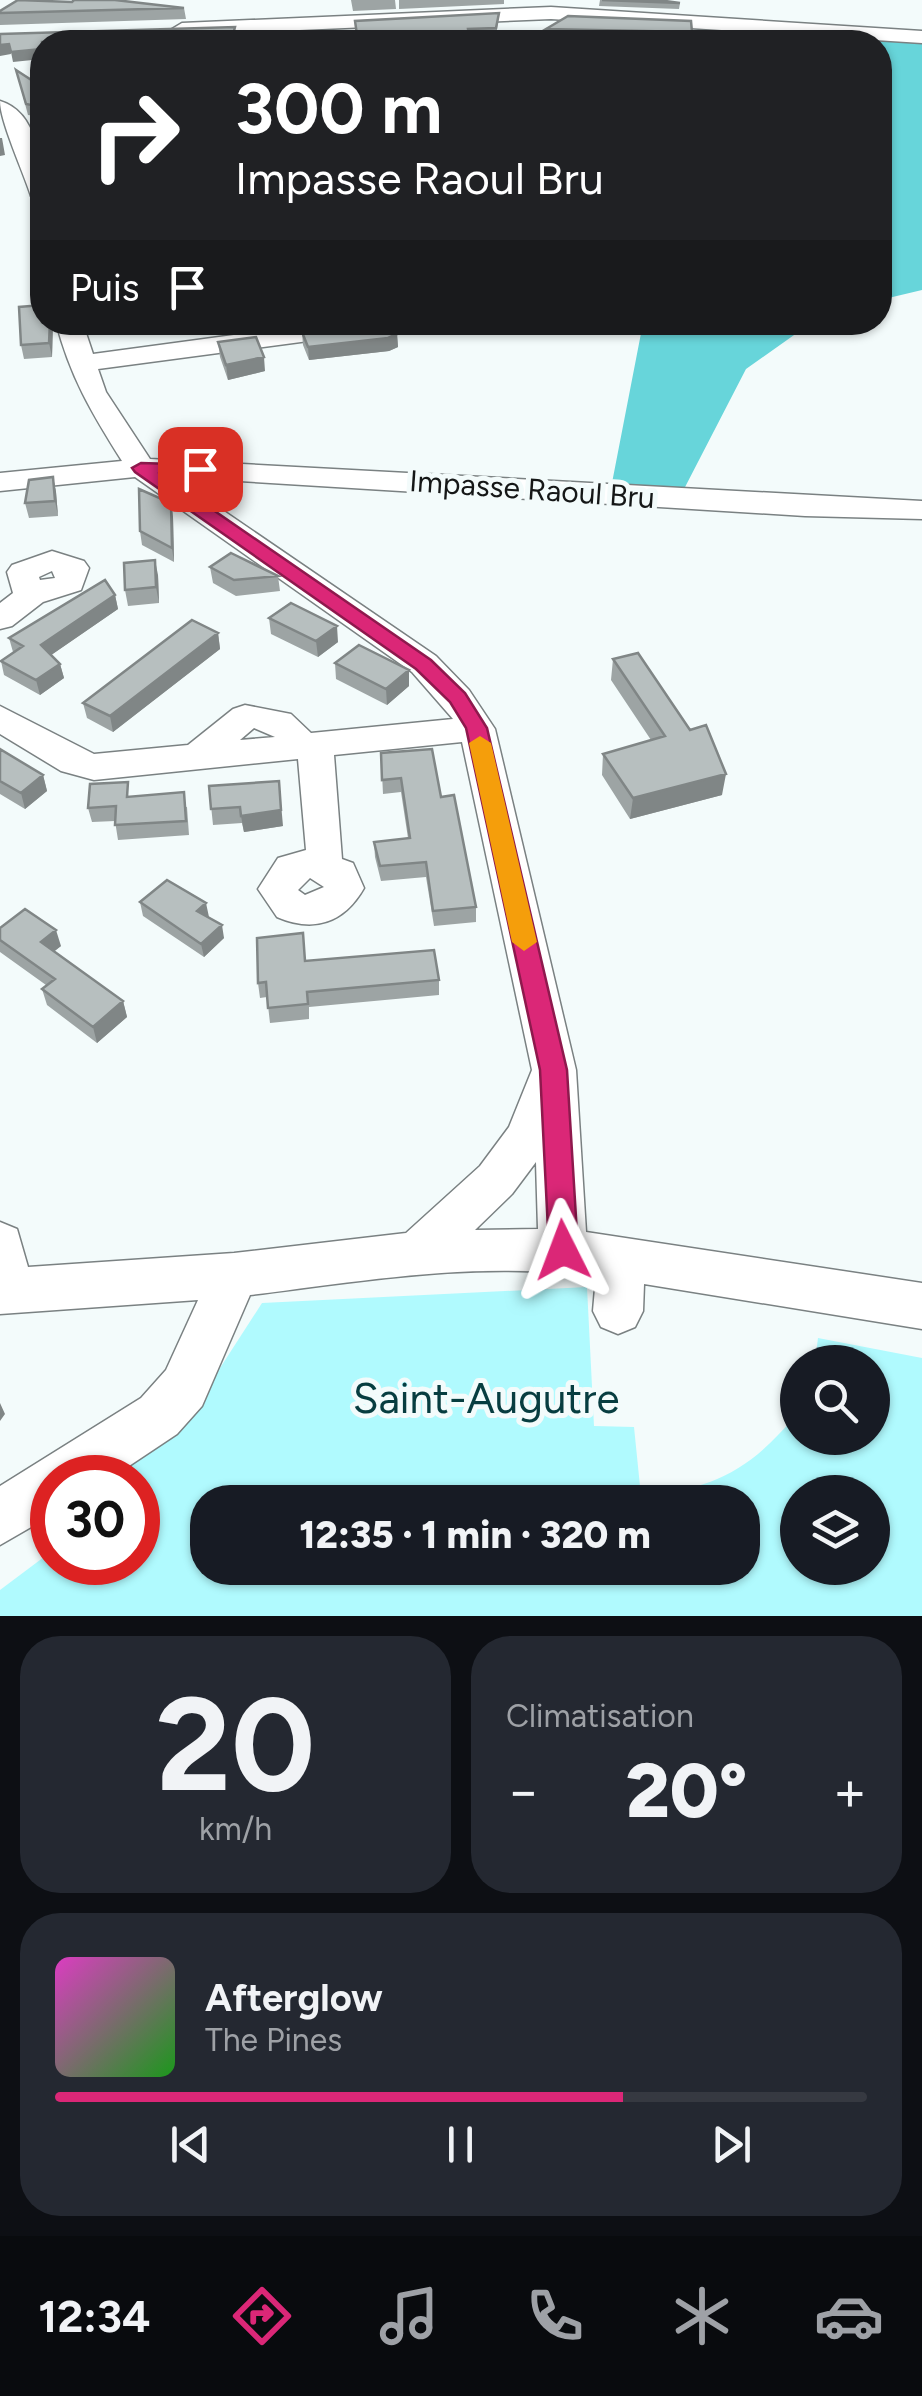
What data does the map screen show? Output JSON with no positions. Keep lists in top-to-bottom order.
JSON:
{
  "streets": {
    "street": ["Impasse Raoul Bru"]
  },
  "parks": ["Saint-Augutre"],
  "page": {
    "turn": ["300 m", "Impasse Raoul Bru"],
    "then": "Puis",
    "limit": "30",
    "trip": "12:35 · 1 min · 320 m",
    "tile": [
      ["20", "km/h"],
      "Climatisation"
    ],
    "heat": ["−", "20°", "+"],
    "song": ["Afterglow", "The Pines"],
    "tabs": "12:34"
  }
}
